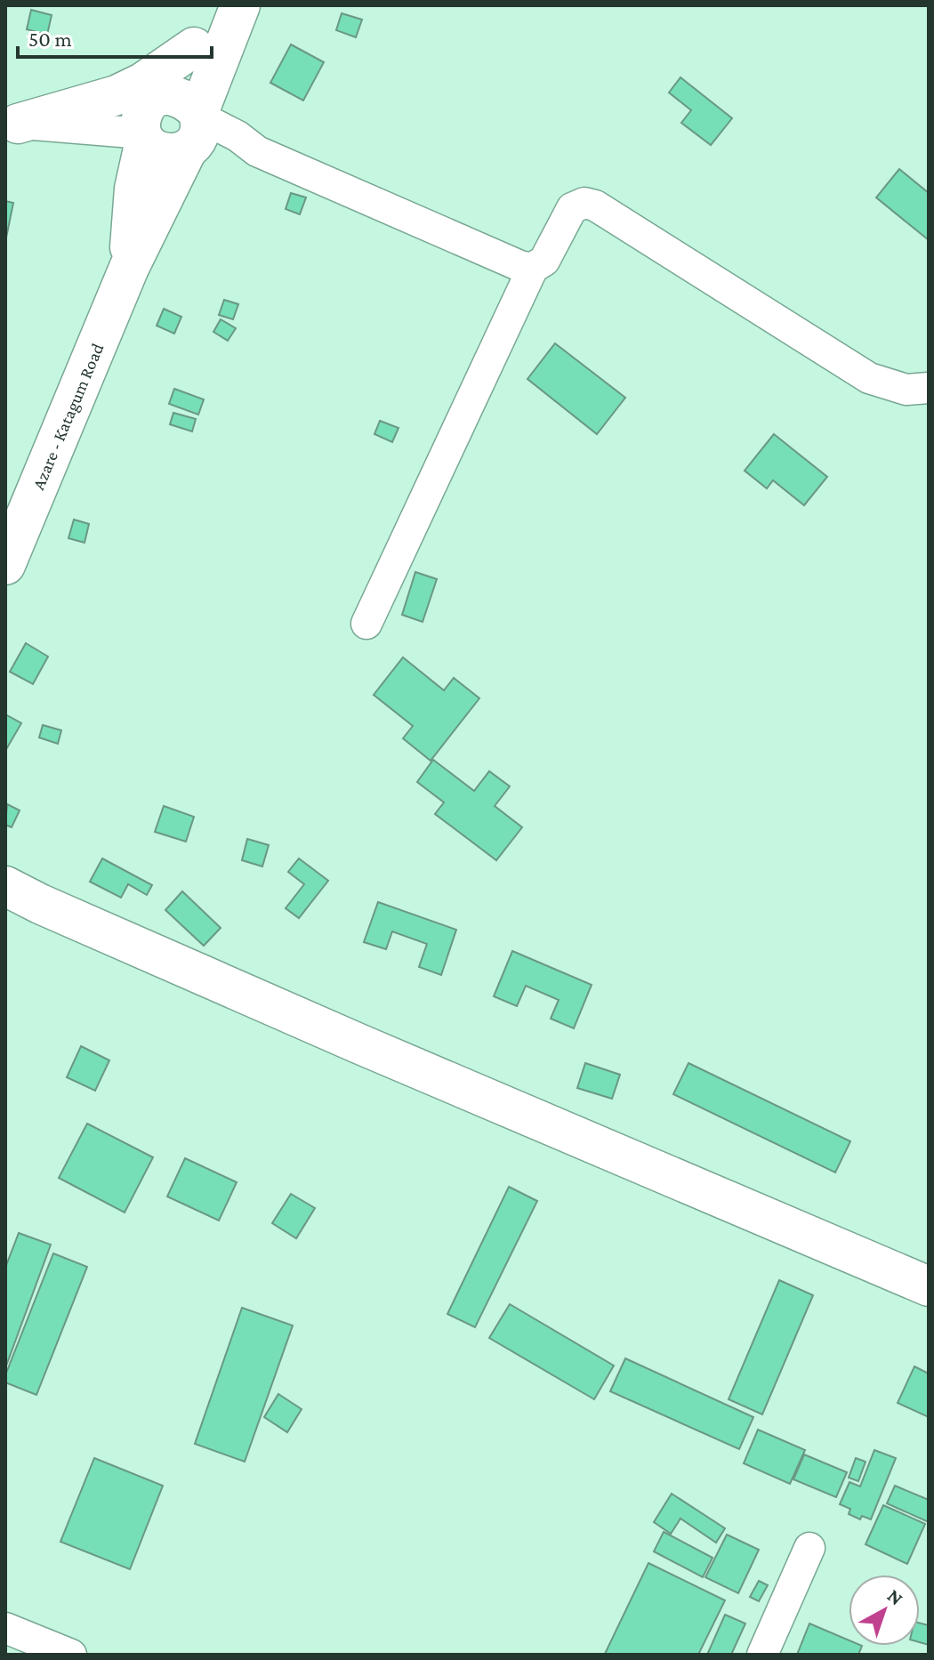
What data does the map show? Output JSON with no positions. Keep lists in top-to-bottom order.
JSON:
{
  "streets": {
    "main road": ["Azare - Katagum Road"]
  },
  "scale_bar": "50 m",
  "north": "top right"
}
